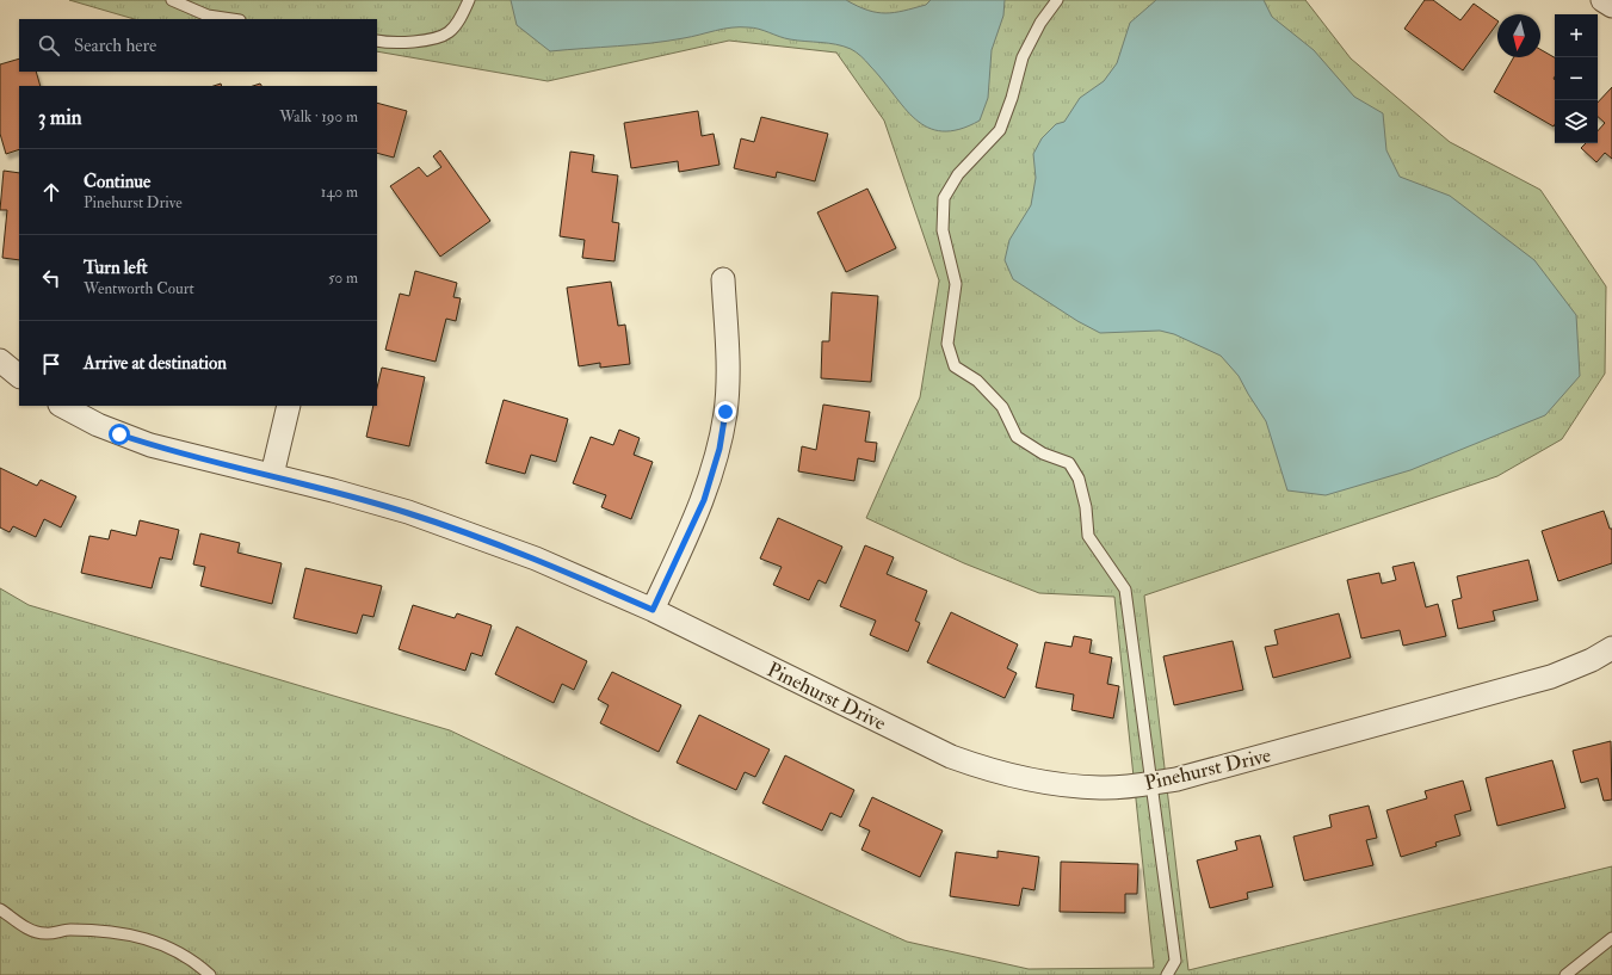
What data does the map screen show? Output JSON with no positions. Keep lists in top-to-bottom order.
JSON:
{
  "streets": {
    "street": ["Pinehurst Drive"]
  },
  "north": "bottom",
  "page": {
    "map_buttons": ["+", "−"],
    "search": "Search here",
    "heading": ["3 min", "Walk · 190 m"],
    "list": [
      ["Continue", "Pinehurst Drive", "140 m"],
      ["Turn left", "Wentworth Court", "50 m"],
      "Arrive at destination"
    ]
  }
}
